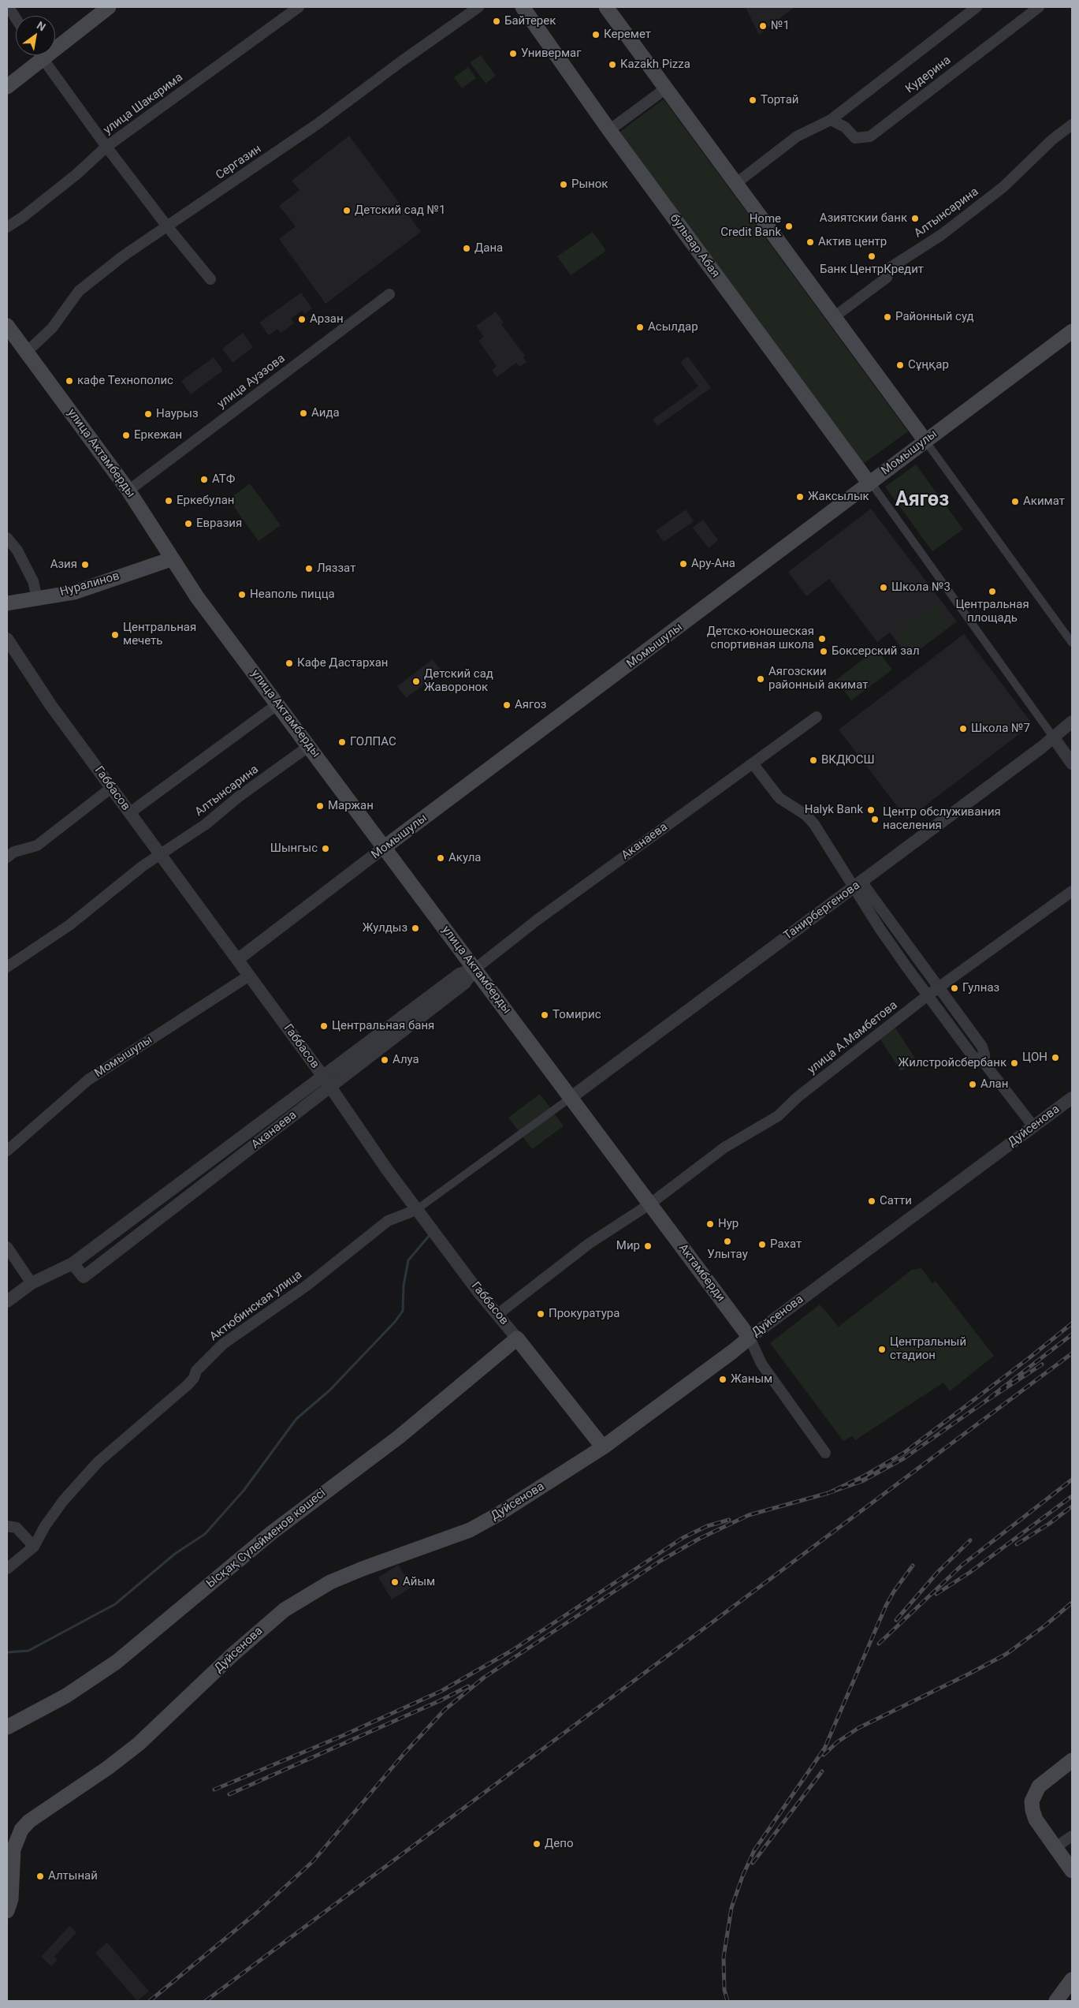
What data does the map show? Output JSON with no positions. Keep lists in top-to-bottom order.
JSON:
{
  "streets": {
    "main road": [
      "бульвар Абая",
      "Момышулы",
      "улица Актамберды",
      "Нуралинов",
      "Габбасов",
      "Дуйсенова",
      "Актамберди",
      "Ысқақ Сүлейменов көшесі"
    ],
    "street": [
      "Кудерина",
      "улица Шакарима",
      "Сергазин",
      "Алтынсарина",
      "улица Ауэзова",
      "Аканаева",
      "Танирбергенова",
      "улица А.Мамбетова",
      "Актюбинская улица"
    ]
  },
  "crossings": [
    ["Сергазин", "улица Актамберды"],
    ["Алтынсарина", "улица Актамберды"],
    ["Алтынсарина", "Габбасов"],
    ["бульвар Абая", "Момышулы"],
    ["улица Ауэзова", "улица Актамберды"],
    ["Момышулы", "улица Актамберды"],
    ["Момышулы", "Габбасов"],
    ["улица Актамберды", "Нуралинов"],
    ["улица Актамберды", "Аканаева"],
    ["улица Актамберды", "Танирбергенова"],
    ["улица Актамберды", "Актамберди"],
    ["Габбасов", "Аканаева"],
    ["Габбасов", "улица А.Мамбетова"],
    ["Габбасов", "Дуйсенова"],
    ["Габбасов", "Актюбинская улица"],
    ["Габбасов", "Ысқақ Сүлейменов көшесі"],
    ["Танирбергенова", "Актамберди"],
    ["улица А.Мамбетова", "Актамберди"],
    ["Дуйсенова", "Актамберди"]
  ],
  "districts": ["Аягөз"],
  "places": [
    "Байтерек",
    "№1",
    "Керемет",
    "Универмаг",
    "Kazakh Pizza",
    "Тортай",
    "Рынок",
    "Детский сад №1",
    "Азиятскии банк",
    "Home Credit Bank",
    "Актив центр",
    "Дана",
    "Банк ЦентрКредит",
    "Районный суд",
    "Арзан",
    "Асылдар",
    "Сұңқар",
    "кафе Технополис",
    "Аида",
    "Наурыз",
    "Еркежан",
    "АТФ",
    "Жаксылык",
    "Еркебулан",
    "Акимат",
    "Евразия",
    "Ару-Ана",
    "Азия",
    "Ляззат",
    "Школа №3",
    "Центральная площадь",
    "Неаполь пицца",
    "Центральная мечеть",
    "Детско-юношеская спортивная школа",
    "Боксерский зал",
    "Кафе Дастархан",
    "Аягозскии районный акимат",
    "Детский сад Жаворонок",
    "Аягоз",
    "Школа №7",
    "ГОЛПАС",
    "ВКДЮСШ",
    "Маржан",
    "Halyk Bank",
    "Центр обслуживания населения",
    "Шынгыс",
    "Акула",
    "Жулдыз",
    "Гулназ",
    "Томирис",
    "Центральная баня",
    "ЦОН",
    "Алуа",
    "Жилстройсбербанк",
    "Алан",
    "Сатти",
    "Нур",
    "Улытау",
    "Рахат",
    "Мир",
    "Прокуратура",
    "Центральный стадион",
    "Жаным",
    "Айым",
    "Депо",
    "Алтынай"
  ],
  "north": "top right"
}
